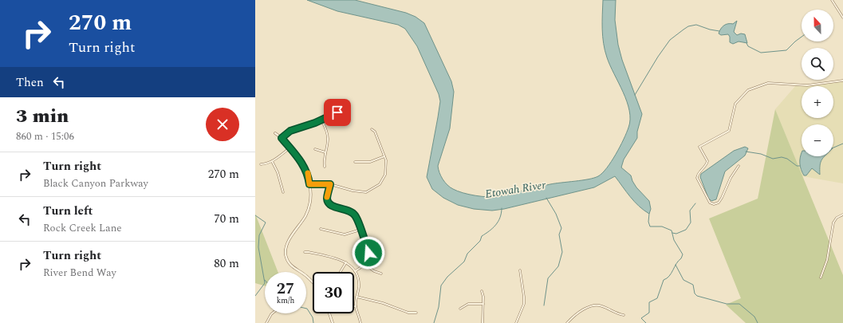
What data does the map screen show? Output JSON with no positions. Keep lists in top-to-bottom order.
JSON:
{
  "water": ["Etowah River"],
  "north": "top",
  "page": {
    "turn": ["270 m", "Turn right"],
    "map_buttons": ["+", "−"],
    "then": "Then",
    "heading": ["3 min", "860 m · 15:06"],
    "list": [
      {
        "name": "Turn right",
        "note": "Black Canyon Parkway",
        "value": "270 m"
      },
      {
        "name": "Turn left",
        "note": "Rock Creek Lane",
        "value": "70 m"
      },
      {
        "name": "Turn right",
        "note": "River Bend Way",
        "value": "80 m"
      }
    ],
    "speed": "27 km/h",
    "limit": "30"
  }
}
